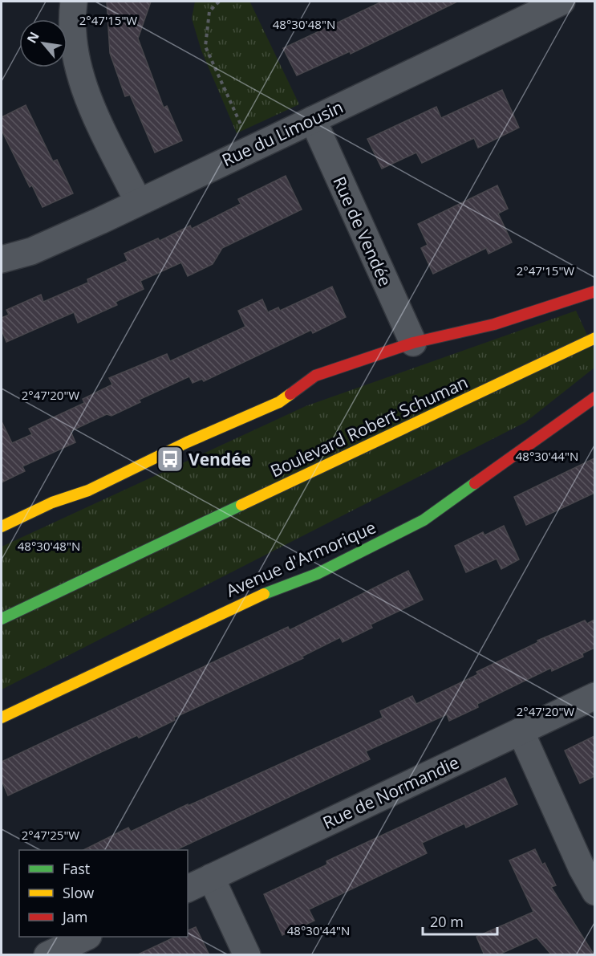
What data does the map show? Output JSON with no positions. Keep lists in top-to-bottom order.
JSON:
{
  "streets": {
    "street": [
      "Rue du Limousin",
      "Rue de Vendée",
      "Boulevard Robert Schuman",
      "Avenue d'Armorique",
      "Rue de Normandie"
    ]
  },
  "crossings": [
    ["Rue du Limousin", "Rue de Vendée"]
  ],
  "places": {
    "bus stop": ["Vendée"]
  },
  "legend": ["Fast", "Slow", "Jam"],
  "scale_bar": "20 m",
  "north": "top left",
  "coordinates": [
    "2°47'15\"W",
    "48°30'48\"N",
    "2°47'20\"W",
    "48°30'44\"N",
    "2°47'25\"W"
  ]
}
